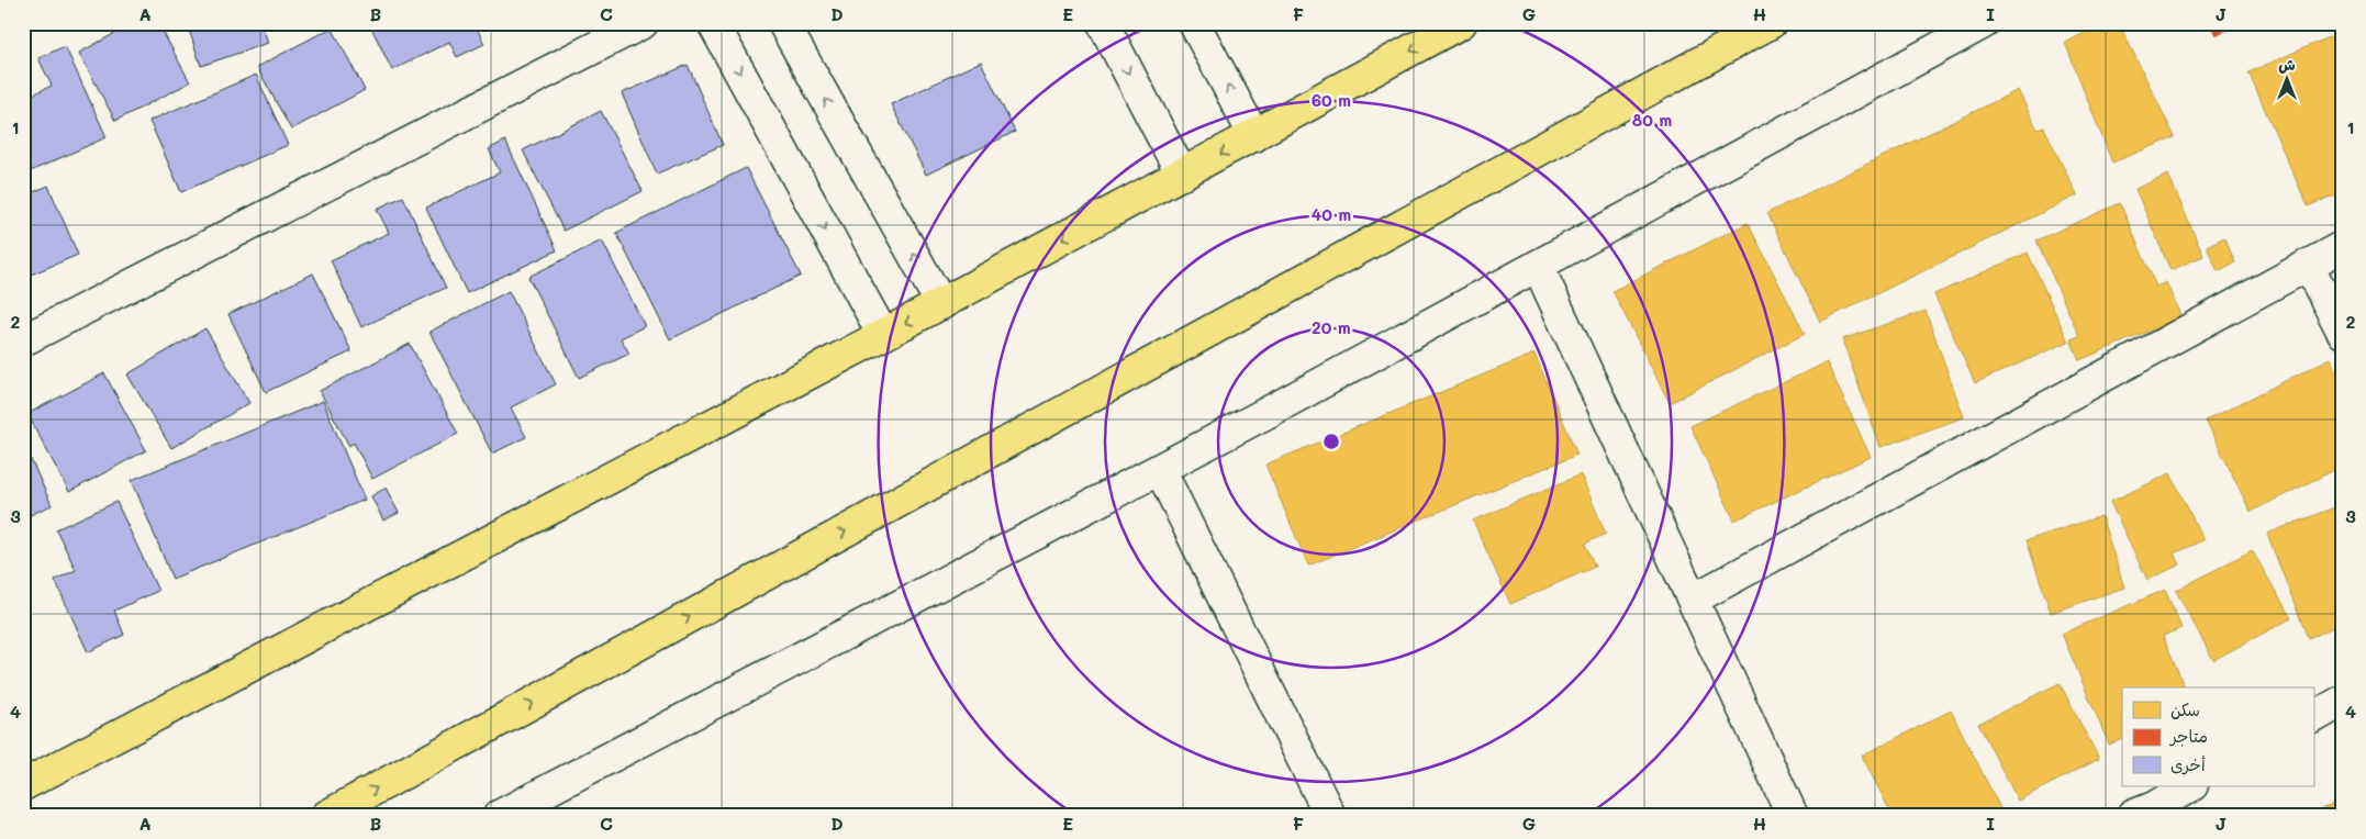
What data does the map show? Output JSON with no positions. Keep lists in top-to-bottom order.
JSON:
{
  "legend": ["سكن", "متاجر", "أخرى"],
  "north": "top",
  "grid": {
    "columns": [
      "A",
      "B",
      "C",
      "D",
      "E",
      "F",
      "G",
      "H",
      "I",
      "J"
    ],
    "rows": [
      "1",
      "2",
      "3",
      "4"
    ]
  },
  "rings": [
    "60 m",
    "80 m",
    "40 m",
    "20 m"
  ]
}
